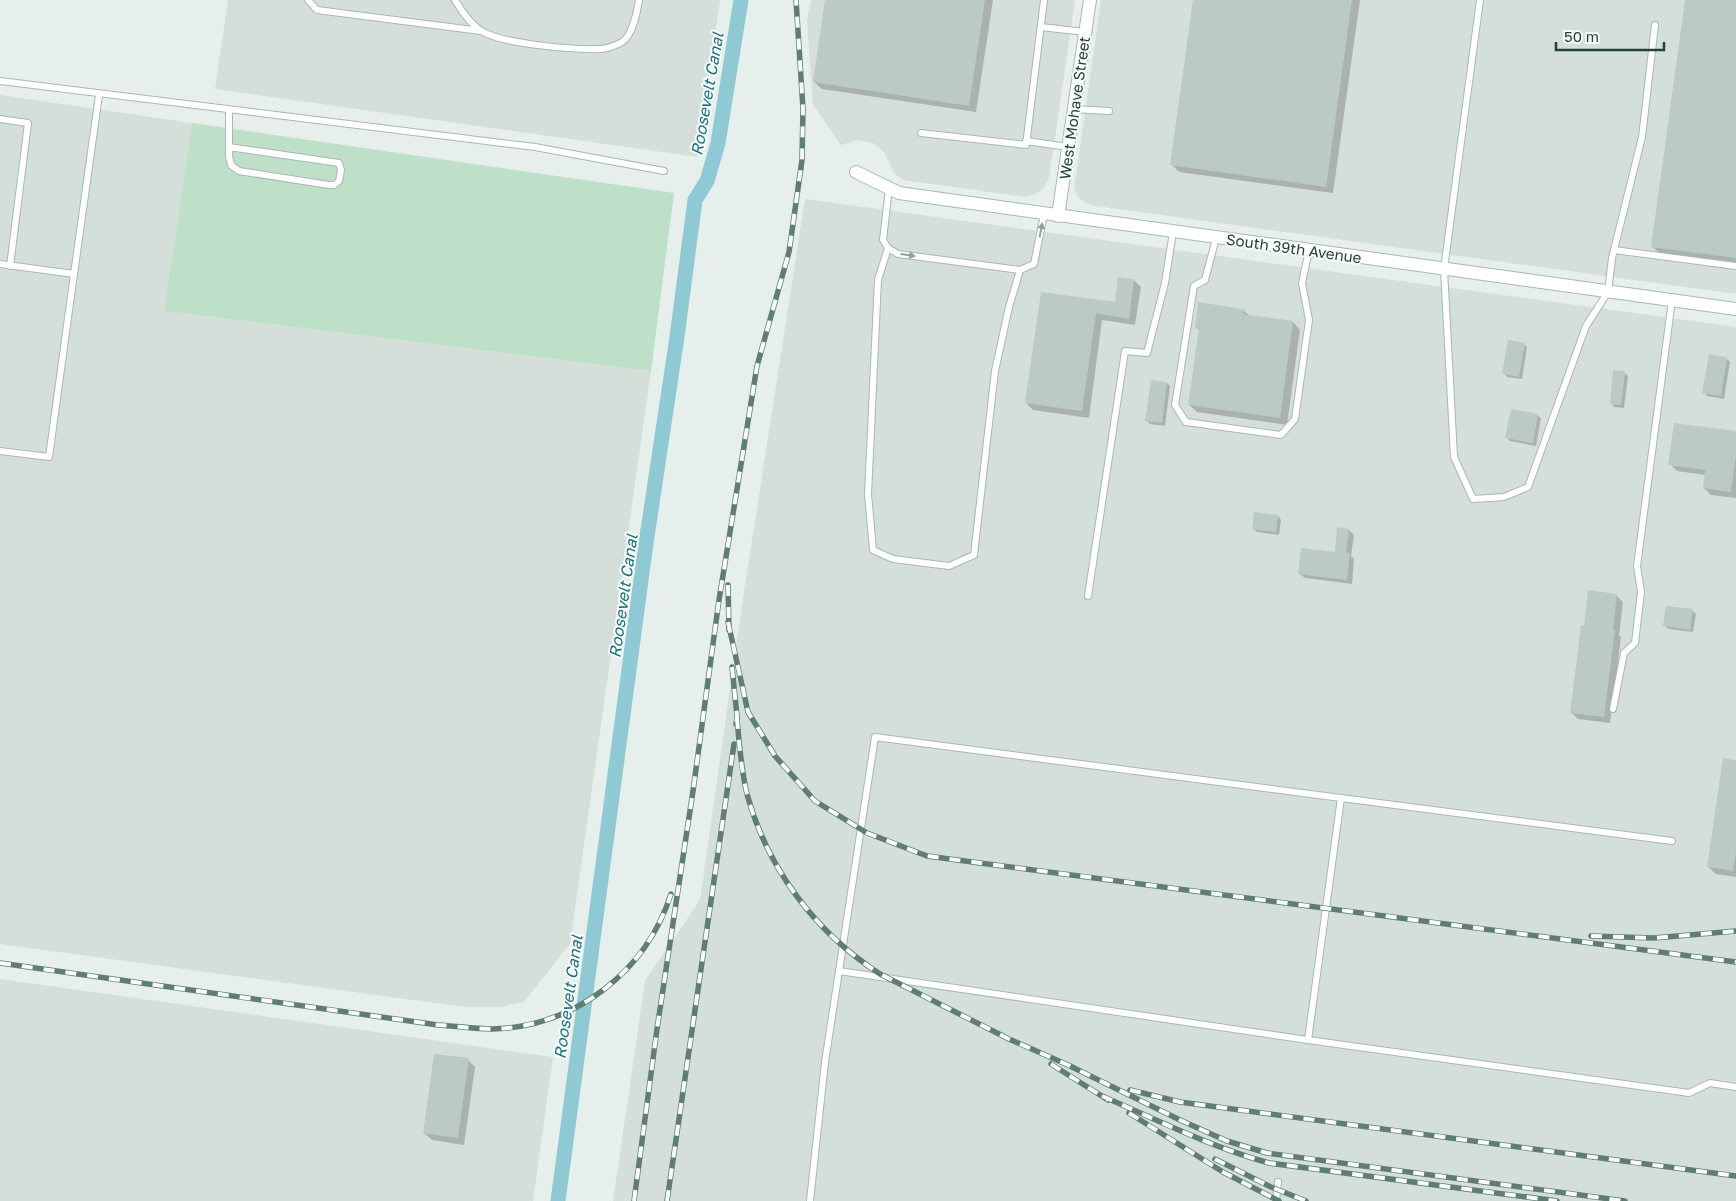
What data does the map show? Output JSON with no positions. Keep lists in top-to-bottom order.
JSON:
{
  "streets": {
    "street": ["West Mohave Street", "South 39th Avenue"]
  },
  "crossings": [
    ["West Mohave Street", "South 39th Avenue"]
  ],
  "water": ["Roosevelt Canal"],
  "scale_bar": "50 m"
}
